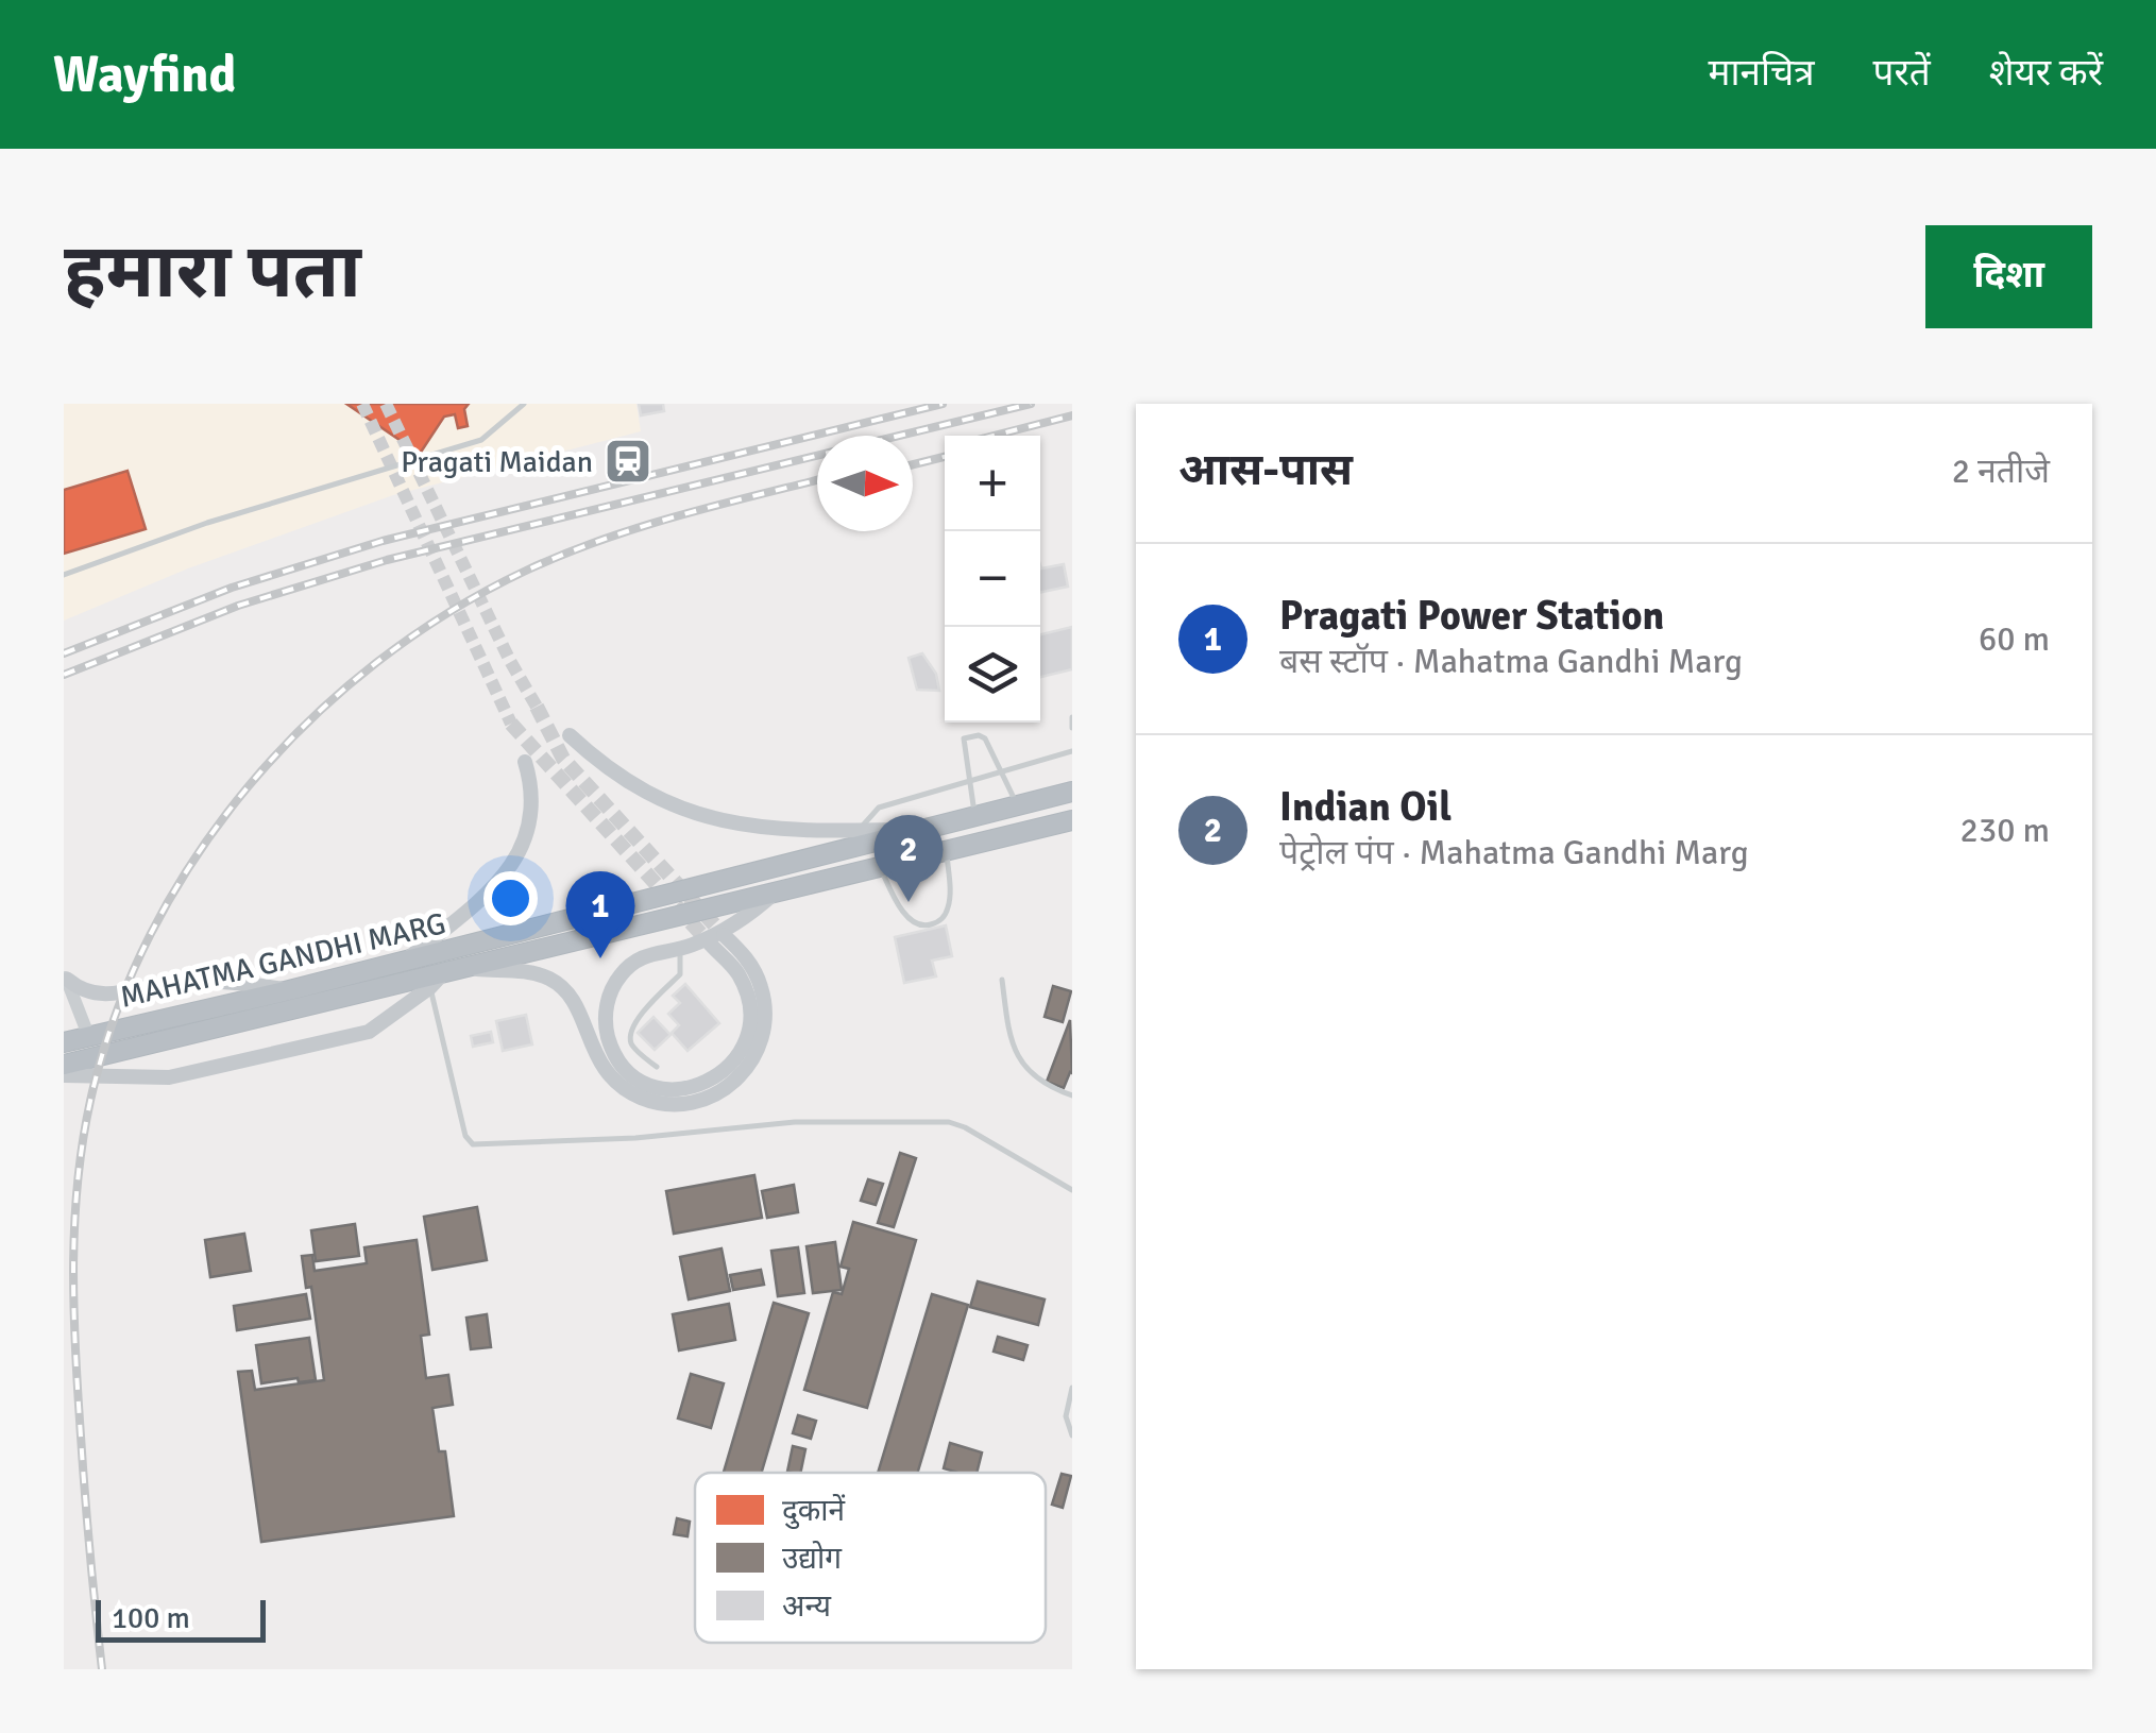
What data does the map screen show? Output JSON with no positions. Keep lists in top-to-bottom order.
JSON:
{
  "streets": {
    "highway": ["MAHATMA GANDHI MARG"]
  },
  "places": {
    "station": ["Pragati Maidan"]
  },
  "legend": ["दुकानें", "उद्योग", "अन्य"],
  "scale_bar": "100 m",
  "north": "right",
  "page": {
    "header": "Wayfind",
    "nav": ["मानचित्र", "परतें", "शेयर करें"],
    "buttons": "दिशा",
    "title": "हमारा पता",
    "heading": ["आस-पास", "2 नतीजे"],
    "map_buttons": ["+", "−"],
    "list": [
      {
        "mark": "1",
        "name": "Pragati Power Station",
        "note": "बस स्टॉप · Mahatma Gandhi Marg",
        "value": "60 m"
      },
      {
        "mark": "2",
        "name": "Indian Oil",
        "note": "पेट्रोल पंप · Mahatma Gandhi Marg",
        "value": "230 m"
      }
    ],
    "pins": ["2", "1"],
    "scale": "100 m"
  }
}
